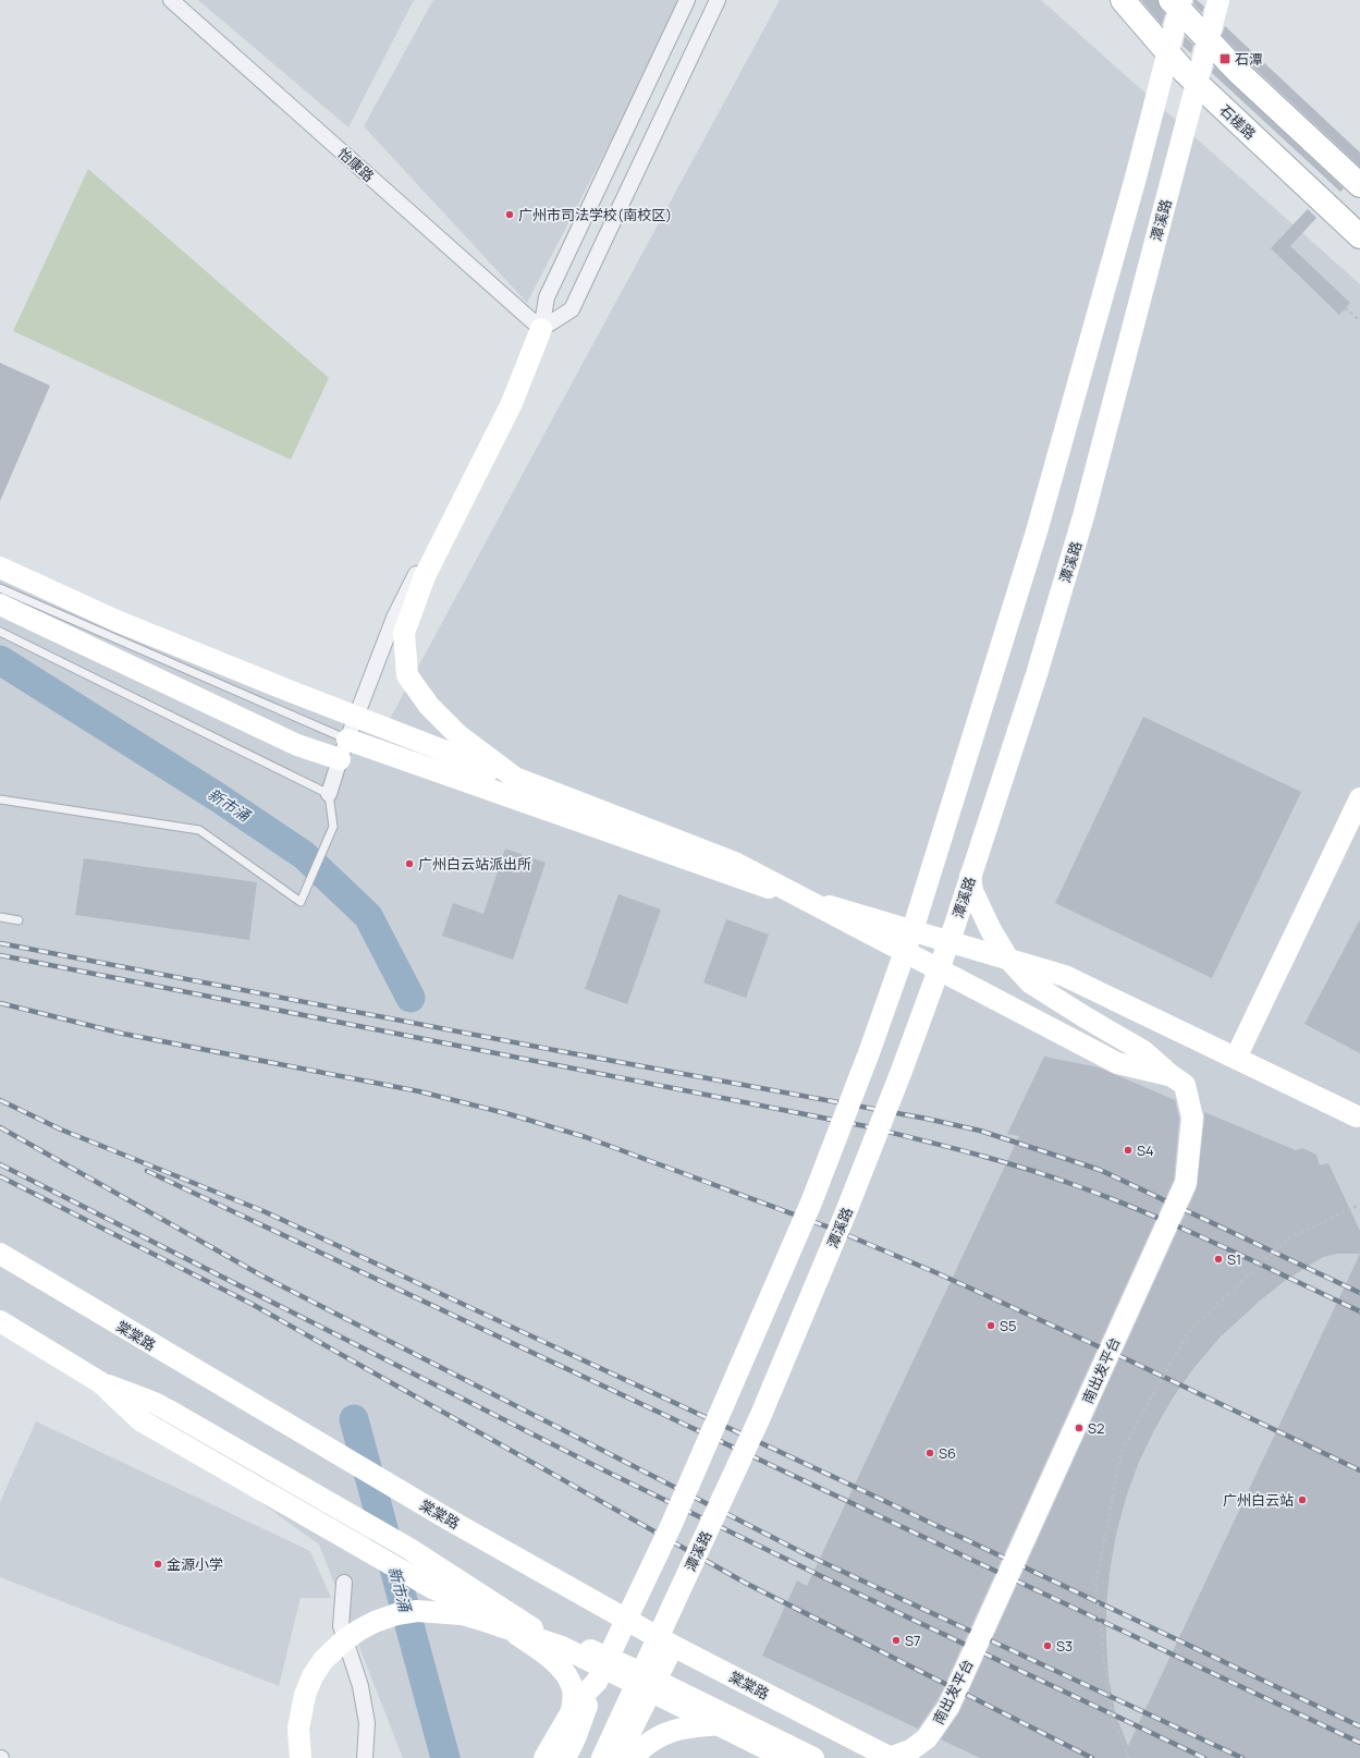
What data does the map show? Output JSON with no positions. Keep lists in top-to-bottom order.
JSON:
{
  "streets": {
    "main road": ["石槎路"],
    "street": [
      "怡康路",
      "潭溪路",
      "棠棠路",
      "南出发平台"
    ]
  },
  "crossings": [
    ["潭溪路", "南出发平台"],
    ["棠棠路", "南出发平台"]
  ],
  "water": ["新市涌"],
  "places": {
    "transit": ["石潭"],
    "other": [
      "广州市司法学校(南校区)",
      "广州白云站派出所",
      "S4",
      "S1",
      "S5",
      "S2",
      "S6",
      "广州白云站",
      "金源小学",
      "S7",
      "S3"
    ]
  }
}
